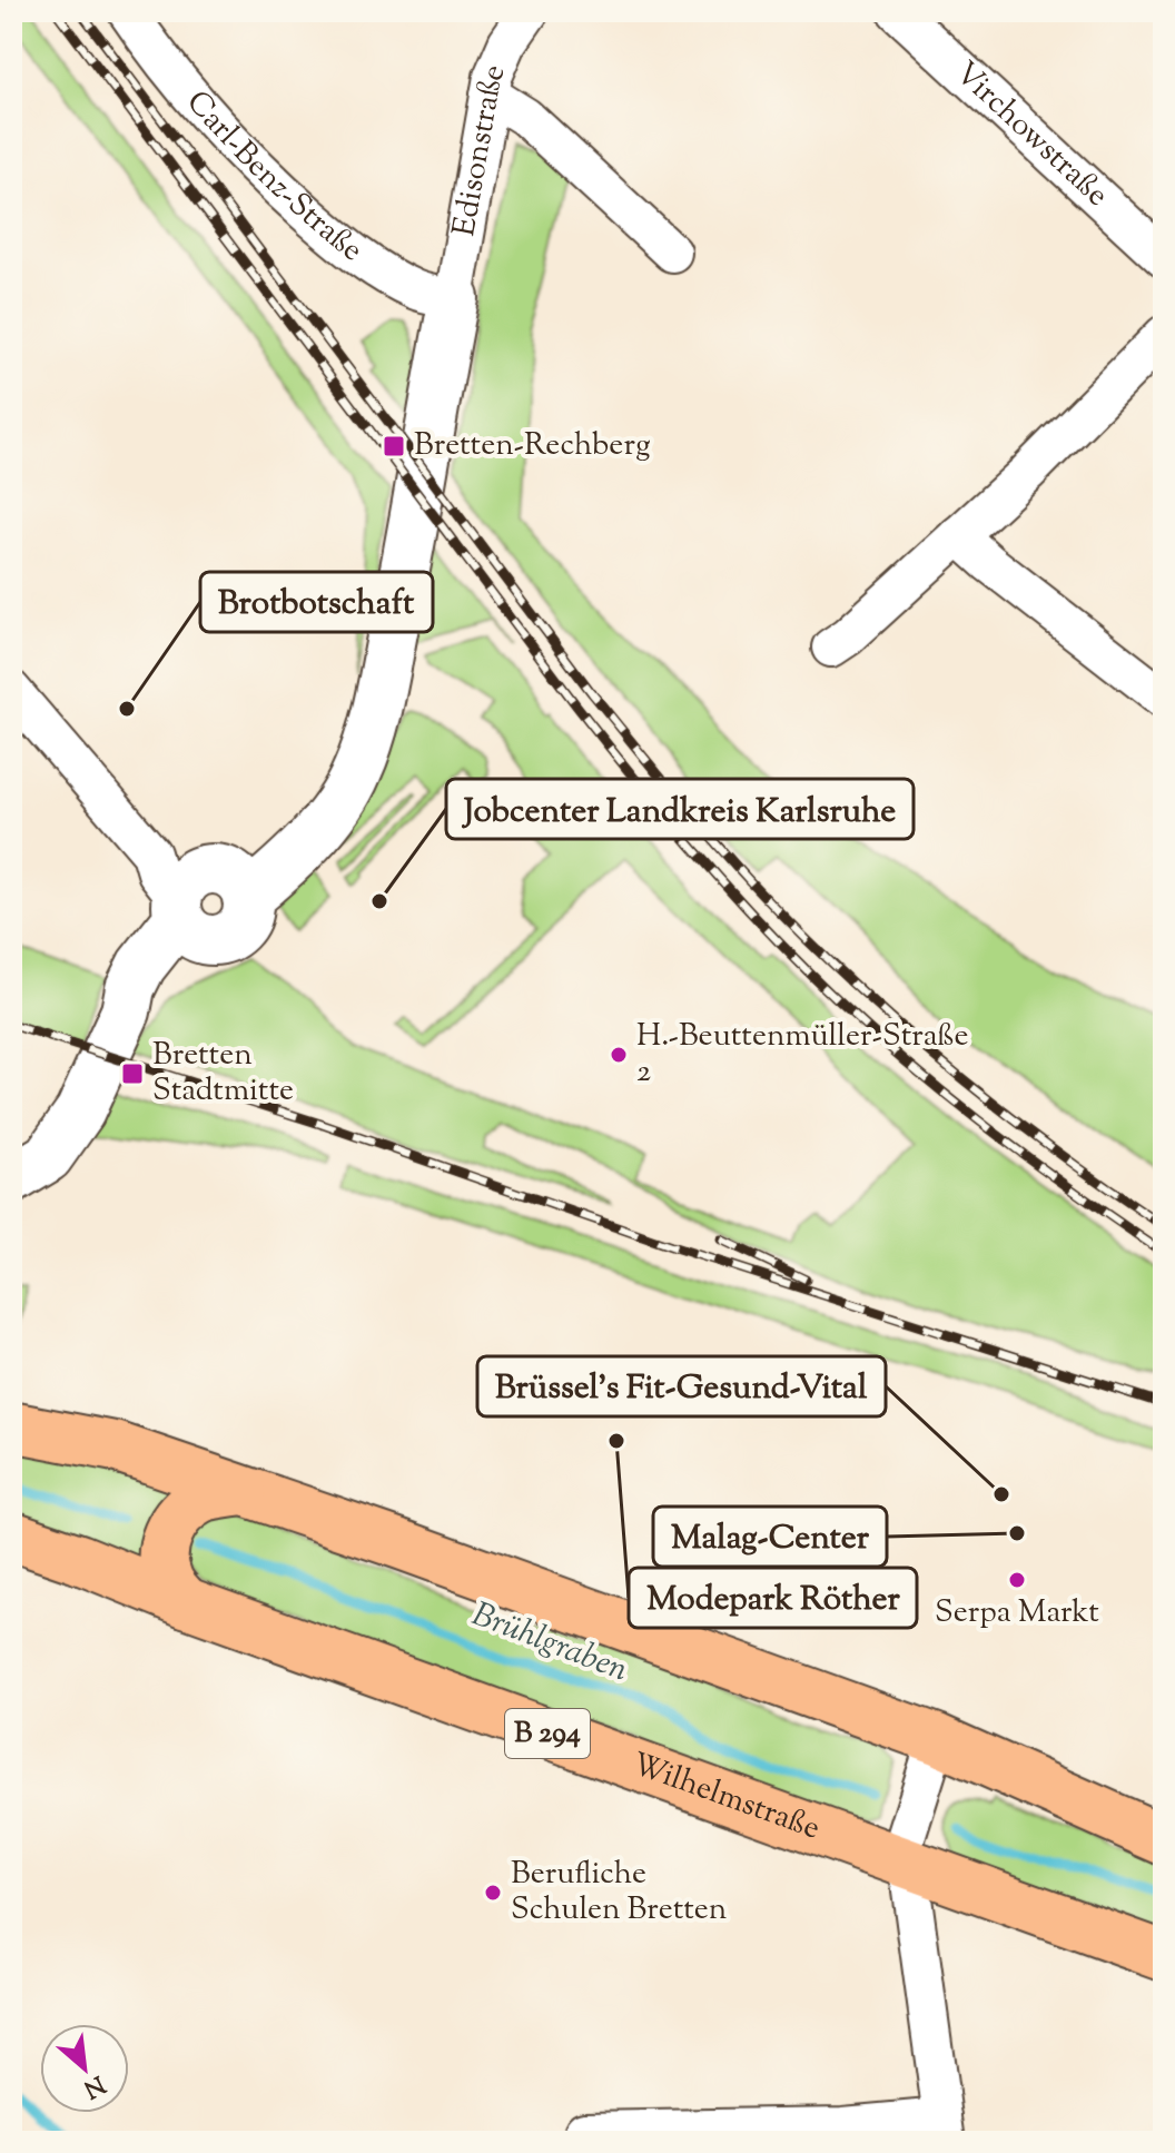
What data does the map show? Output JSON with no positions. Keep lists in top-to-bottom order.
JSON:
{
  "streets": {
    "main road": ["B 294", "Wilhelmstraße"],
    "street": ["Virchowstraße", "Edisonstraße", "Carl-Benz-Straße"]
  },
  "crossings": [
    ["Edisonstraße", "Carl-Benz-Straße"]
  ],
  "water": ["Brühlgraben"],
  "places": {
    "transit": ["Bretten-Rechberg", "Bretten Stadtmitte"],
    "other": [
      "Brotbotschaft",
      "Jobcenter Landkreis Karlsruhe",
      "H.-Beuttenmüller-Straße 2",
      "Modepark Röther",
      "Brüssel's Fit-Gesund-Vital",
      "Malag-Center",
      "Serpa Markt",
      "Berufliche Schulen Bretten"
    ]
  },
  "north": "bottom right"
}
